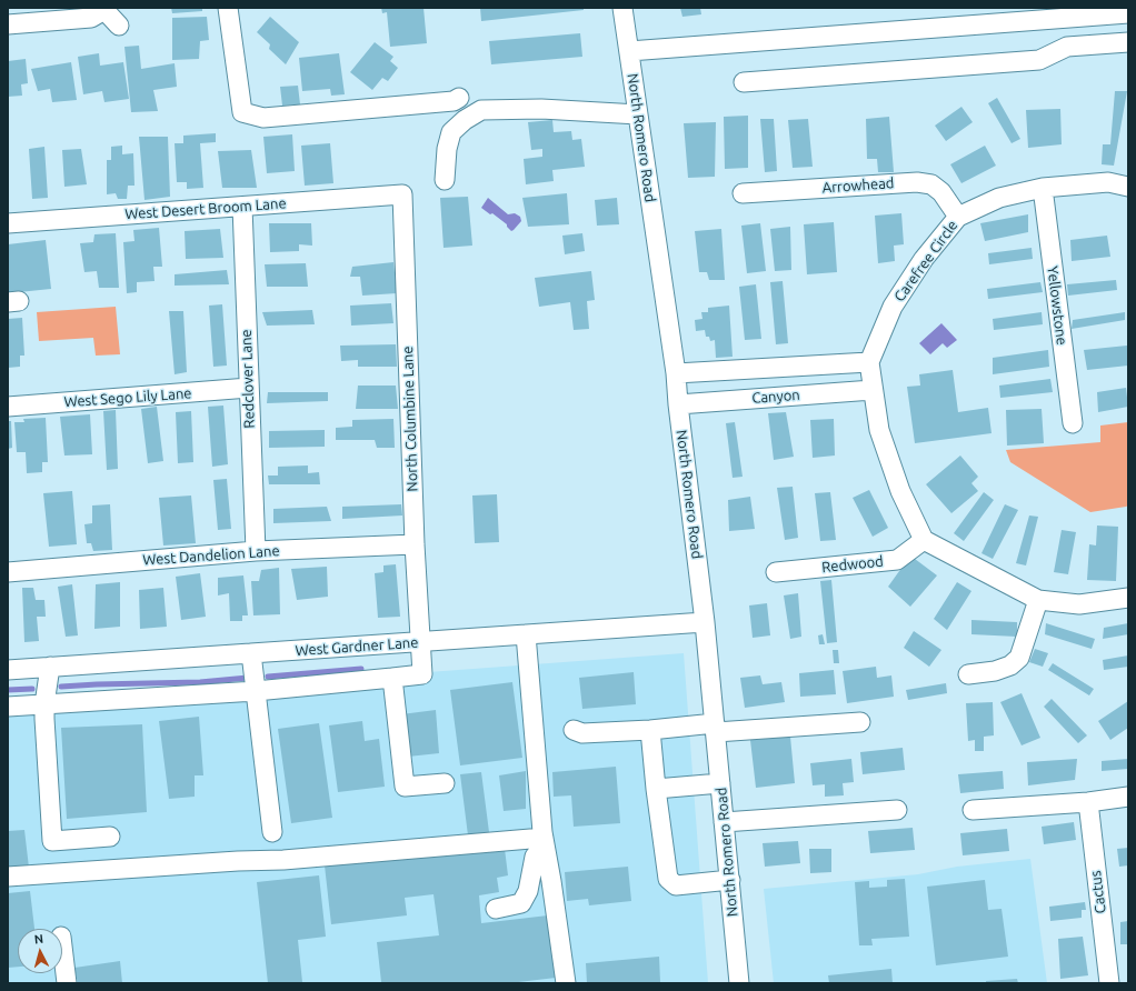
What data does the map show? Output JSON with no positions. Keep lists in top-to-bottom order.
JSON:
{
  "streets": {
    "street": [
      "North Romero Road",
      "Arrowhead",
      "West Desert Broom Lane",
      "Carefree Circle",
      "Yellowstone",
      "Redclover Lane",
      "Canyon",
      "West Sego Lily Lane",
      "North Columbine Lane",
      "West Dandelion Lane",
      "Redwood",
      "West Gardner Lane",
      "Cactus"
    ]
  },
  "crossings": [
    ["North Romero Road", "Canyon"],
    ["North Romero Road", "West Gardner Lane"],
    ["Arrowhead", "Carefree Circle"],
    ["West Desert Broom Lane", "Redclover Lane"],
    ["West Desert Broom Lane", "North Columbine Lane"],
    ["Carefree Circle", "Yellowstone"],
    ["Carefree Circle", "Canyon"],
    ["Carefree Circle", "Redwood"],
    ["Redclover Lane", "West Sego Lily Lane"],
    ["Redclover Lane", "West Dandelion Lane"],
    ["North Columbine Lane", "West Dandelion Lane"],
    ["North Columbine Lane", "West Gardner Lane"]
  ],
  "north": "top"
}
